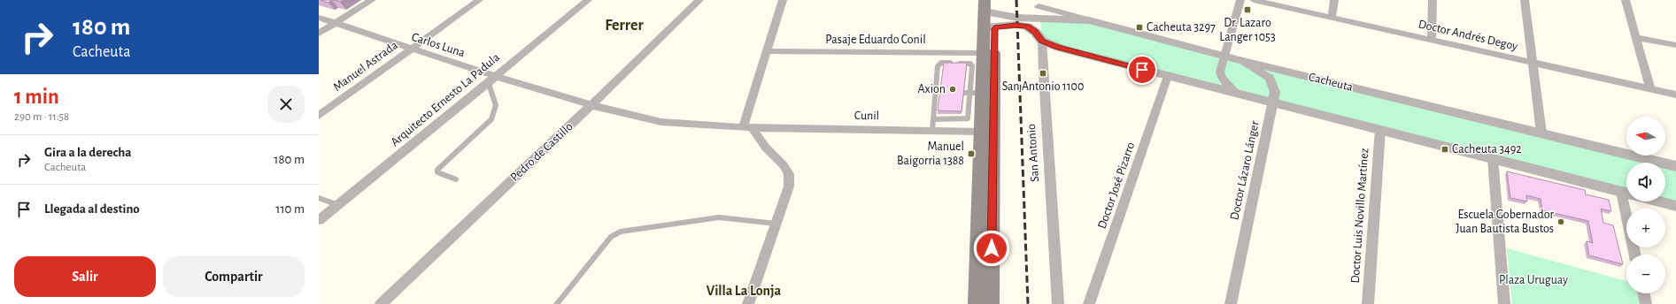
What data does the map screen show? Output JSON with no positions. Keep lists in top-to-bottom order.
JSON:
{
  "streets": {
    "street": [
      "Doctor Andrés Degoy",
      "Pasaje Eduardo Conil",
      "Carlos Luna",
      "Manuel Astrada",
      "Cacheuta",
      "Arquitecto Ernesto La Padula",
      "Cunil",
      "Pedro de Castillo",
      "San Antonio",
      "Doctor Lázaro Lánger",
      "Doctor José Pizarro",
      "Doctor Luis Novillo Martínez"
    ]
  },
  "crossings": [
    ["Carlos Luna", "Manuel Astrada"],
    ["Carlos Luna", "Arquitecto Ernesto La Padula"],
    ["Carlos Luna", "Cunil"],
    ["Carlos Luna", "Pedro de Castillo"],
    ["Cacheuta", "San Antonio"],
    ["Cacheuta", "Doctor Lázaro Lánger"],
    ["Cunil", "Pedro de Castillo"]
  ],
  "districts": ["Ferrer", "Villa La Lonja"],
  "parks": ["Plaza Uruguay"],
  "places": {
    "transit": [
      "Dr. Lazaro Langer 1053",
      "Cacheuta 3297",
      "San Antonio 1100",
      "Cacheuta 3492",
      "Manuel Baigorria 1388"
    ],
    "other": ["Axion", "Escuela Gobernador Juan Bautista Bustos"]
  },
  "north": "left",
  "page": {
    "turn": ["180 m", "Cacheuta"],
    "heading": ["1 min", "290 m · 11:58"],
    "map_buttons": ["+", "−"],
    "list": [
      {
        "name": "Gira a la derecha",
        "note": "Cacheuta",
        "value": "180 m"
      },
      {
        "name": "Llegada al destino",
        "value": "110 m"
      }
    ],
    "buttons": ["Salir", "Compartir"]
  }
}
